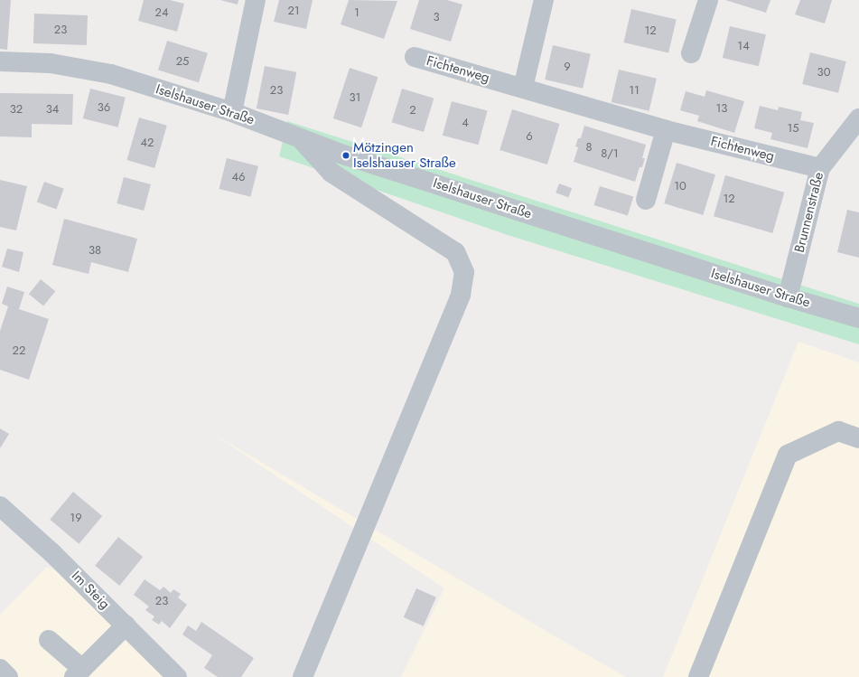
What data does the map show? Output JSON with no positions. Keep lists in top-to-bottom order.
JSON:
{
  "streets": {
    "street": [
      "Fichtenweg",
      "Iselshauser Straße",
      "Brunnenstraße",
      "Im Steig"
    ]
  },
  "crossings": [
    ["Fichtenweg", "Brunnenstraße"],
    ["Iselshauser Straße", "Brunnenstraße"]
  ],
  "places": ["Mötzingen Iselshauser Straße"],
  "house_numbers": [
    "21",
    "24",
    "1",
    "3",
    "23",
    "12",
    "14",
    "25",
    "9",
    "30",
    "23",
    "11",
    "31",
    "36",
    "13",
    "32",
    "34",
    "2",
    "4",
    "15",
    "6",
    "42",
    "8",
    "8/1",
    "46",
    "10",
    "12",
    "38",
    "22",
    "19",
    "23"
  ]
}
